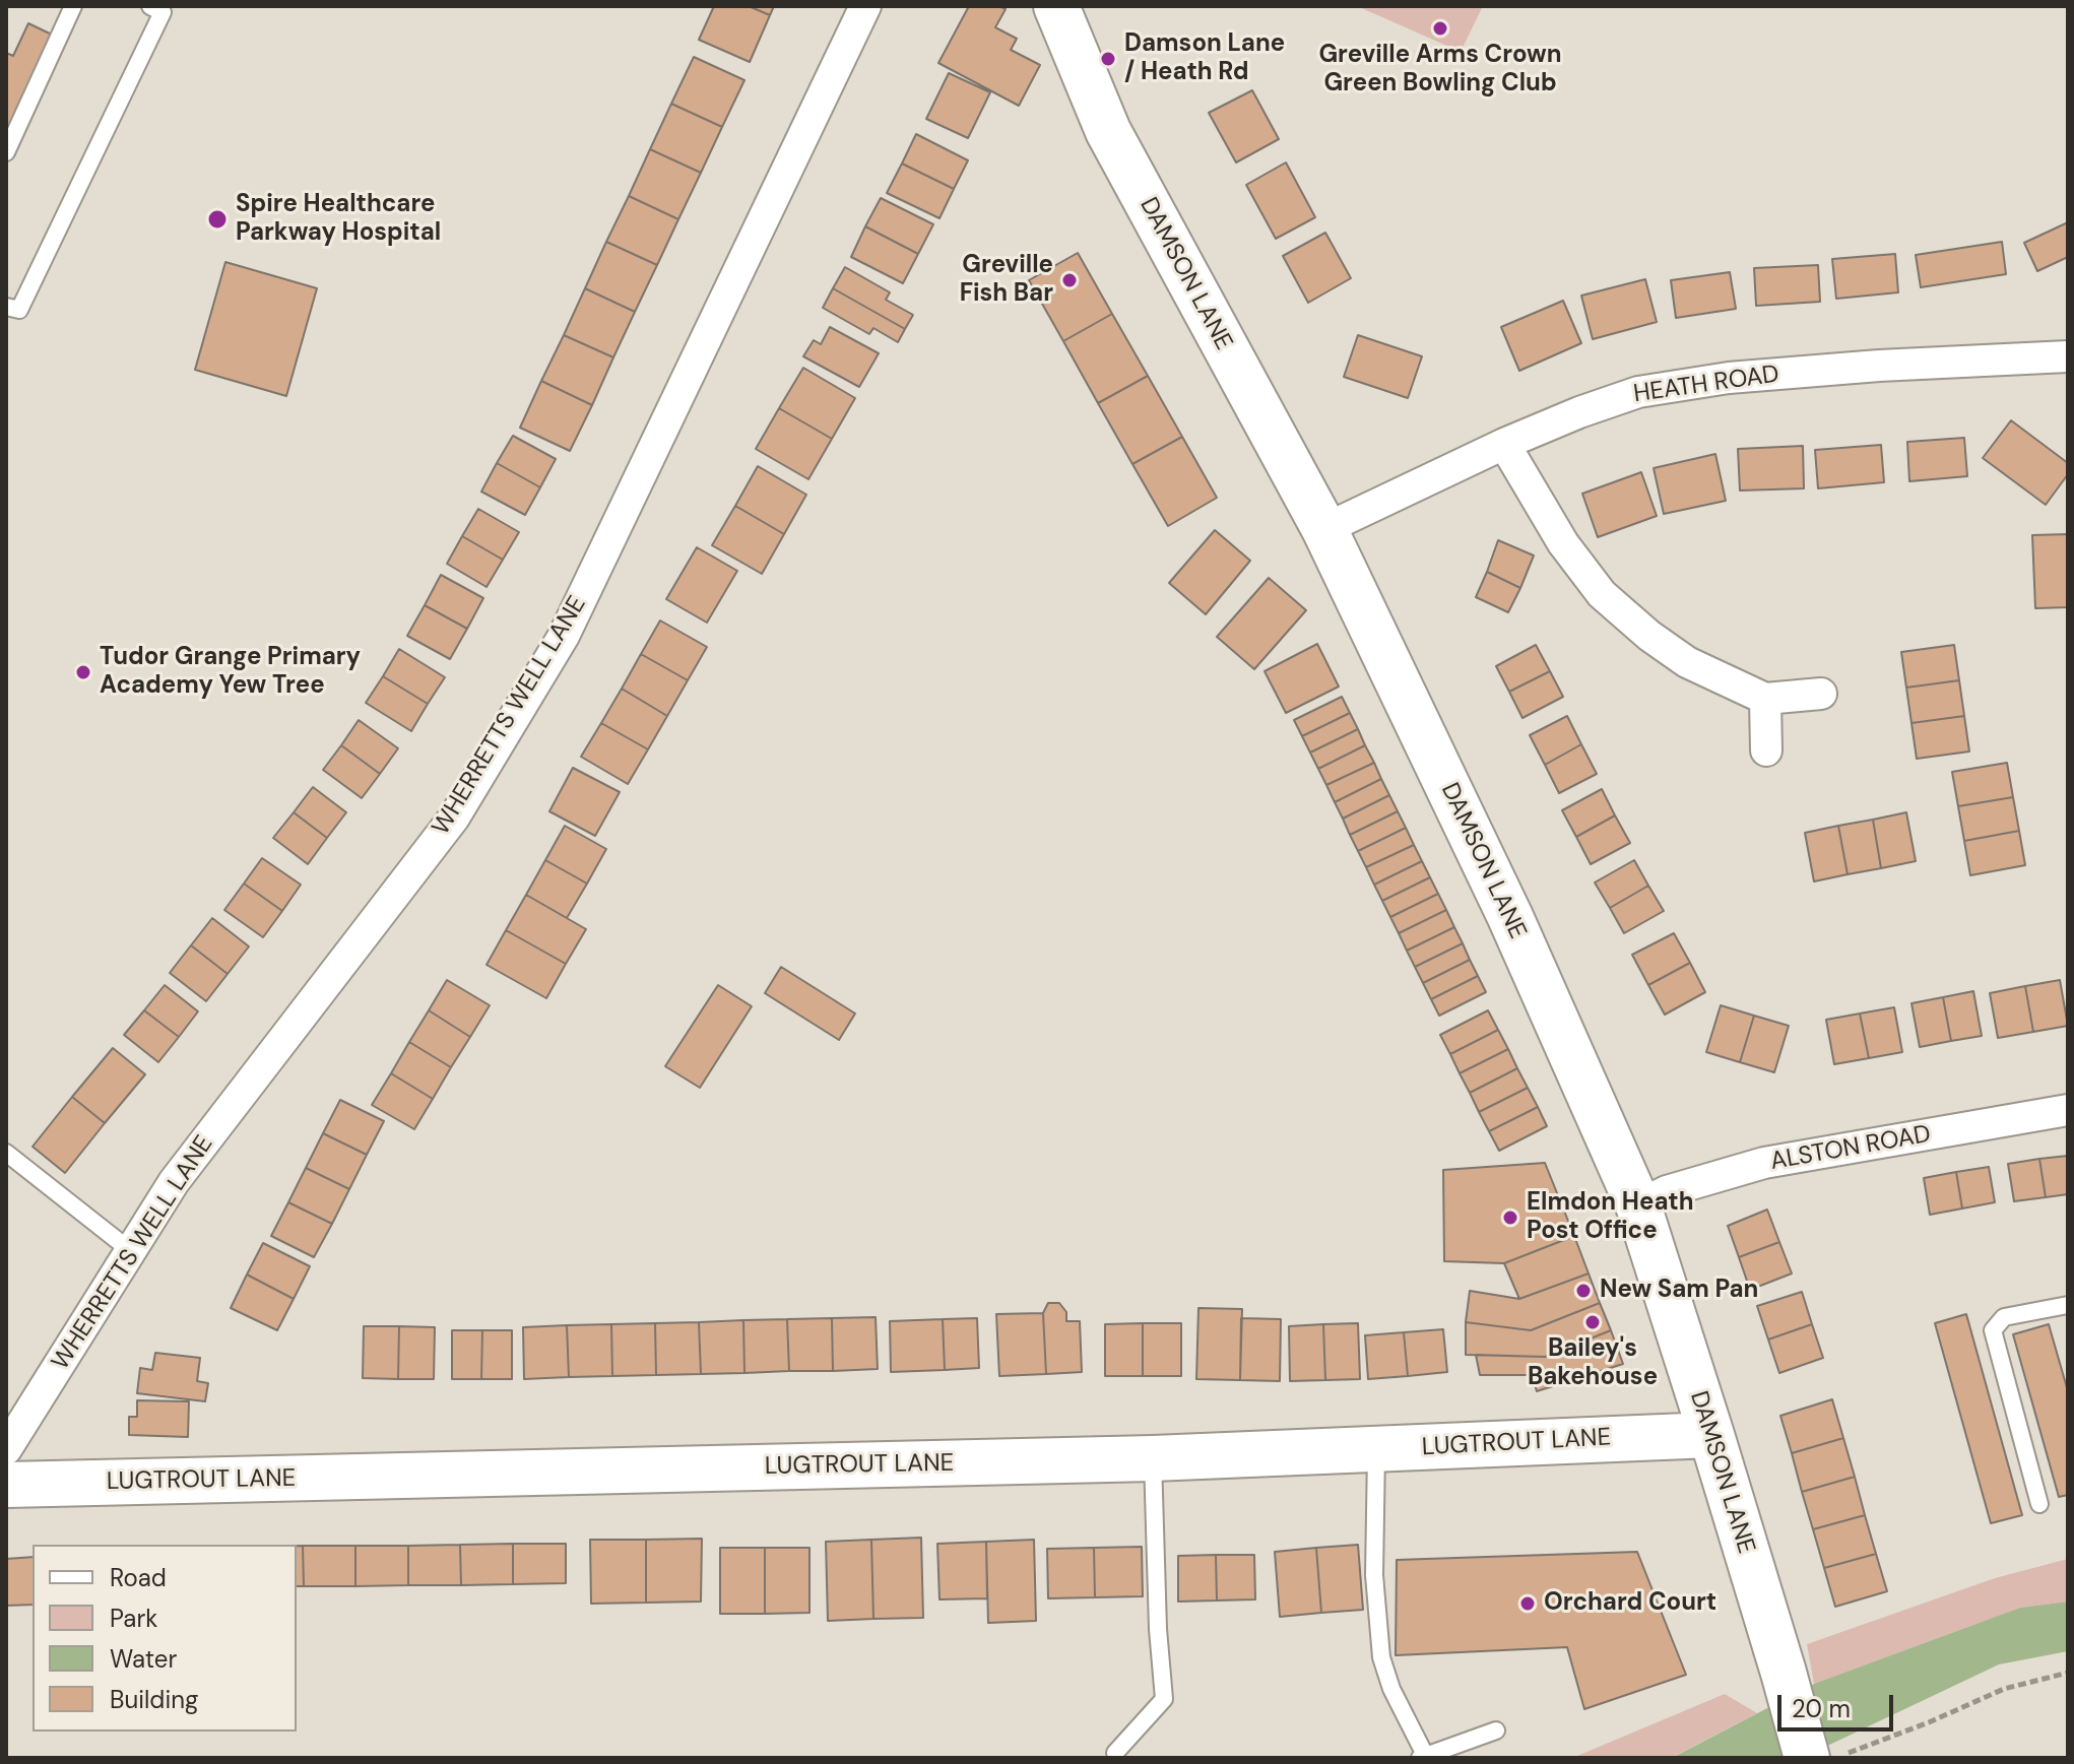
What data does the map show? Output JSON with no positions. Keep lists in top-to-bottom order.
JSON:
{
  "streets": {
    "street": [
      "DAMSON LANE",
      "HEATH ROAD",
      "WHERRETTS WELL LANE",
      "ALSTON ROAD",
      "LUGTROUT LANE"
    ]
  },
  "crossings": [
    ["DAMSON LANE", "HEATH ROAD"],
    ["DAMSON LANE", "ALSTON ROAD"],
    ["DAMSON LANE", "LUGTROUT LANE"]
  ],
  "places": [
    "Greville Arms Crown Green Bowling Club",
    "Damson Lane / Heath Rd",
    "Spire Healthcare Parkway Hospital",
    "Greville Fish Bar",
    "Tudor Grange Primary Academy Yew Tree",
    "Elmdon Heath Post Office",
    "New Sam Pan",
    "Bailey's Bakehouse",
    "Orchard Court"
  ],
  "legend": [
    "Road",
    "Park",
    "Water",
    "Building"
  ],
  "scale_bar": "20 m"
}
